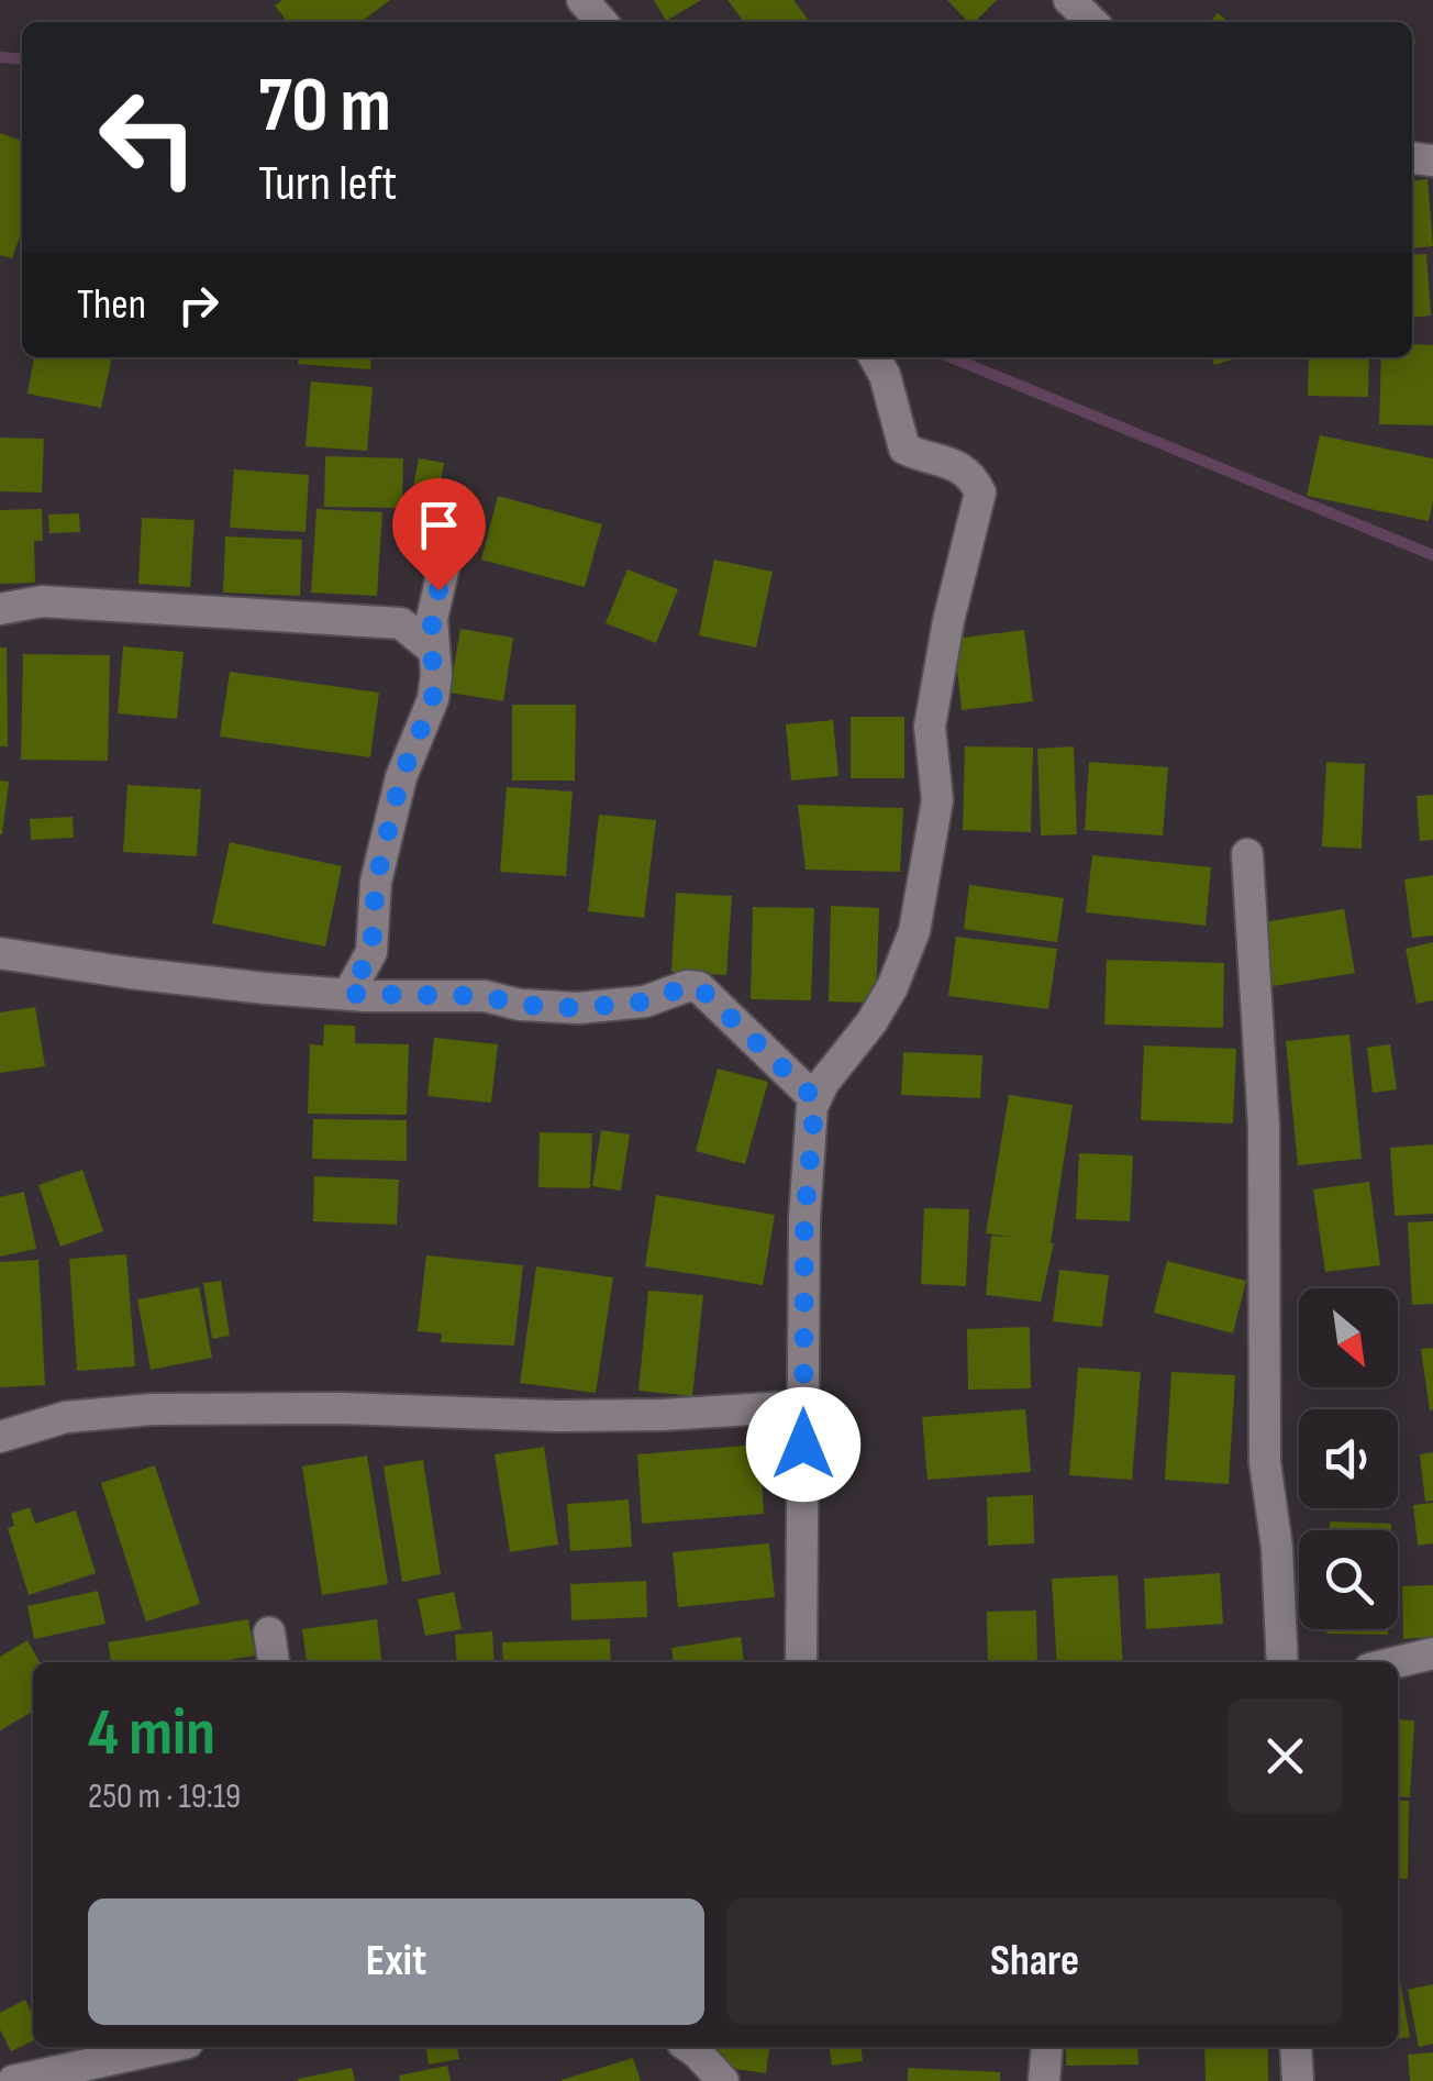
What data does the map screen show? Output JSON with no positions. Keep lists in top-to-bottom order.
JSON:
{
  "north": "bottom right",
  "page": {
    "turn": ["70 m", "Turn left"],
    "then": "Then",
    "heading": ["4 min", "250 m · 19:19"],
    "buttons": ["Exit", "Share"]
  }
}
